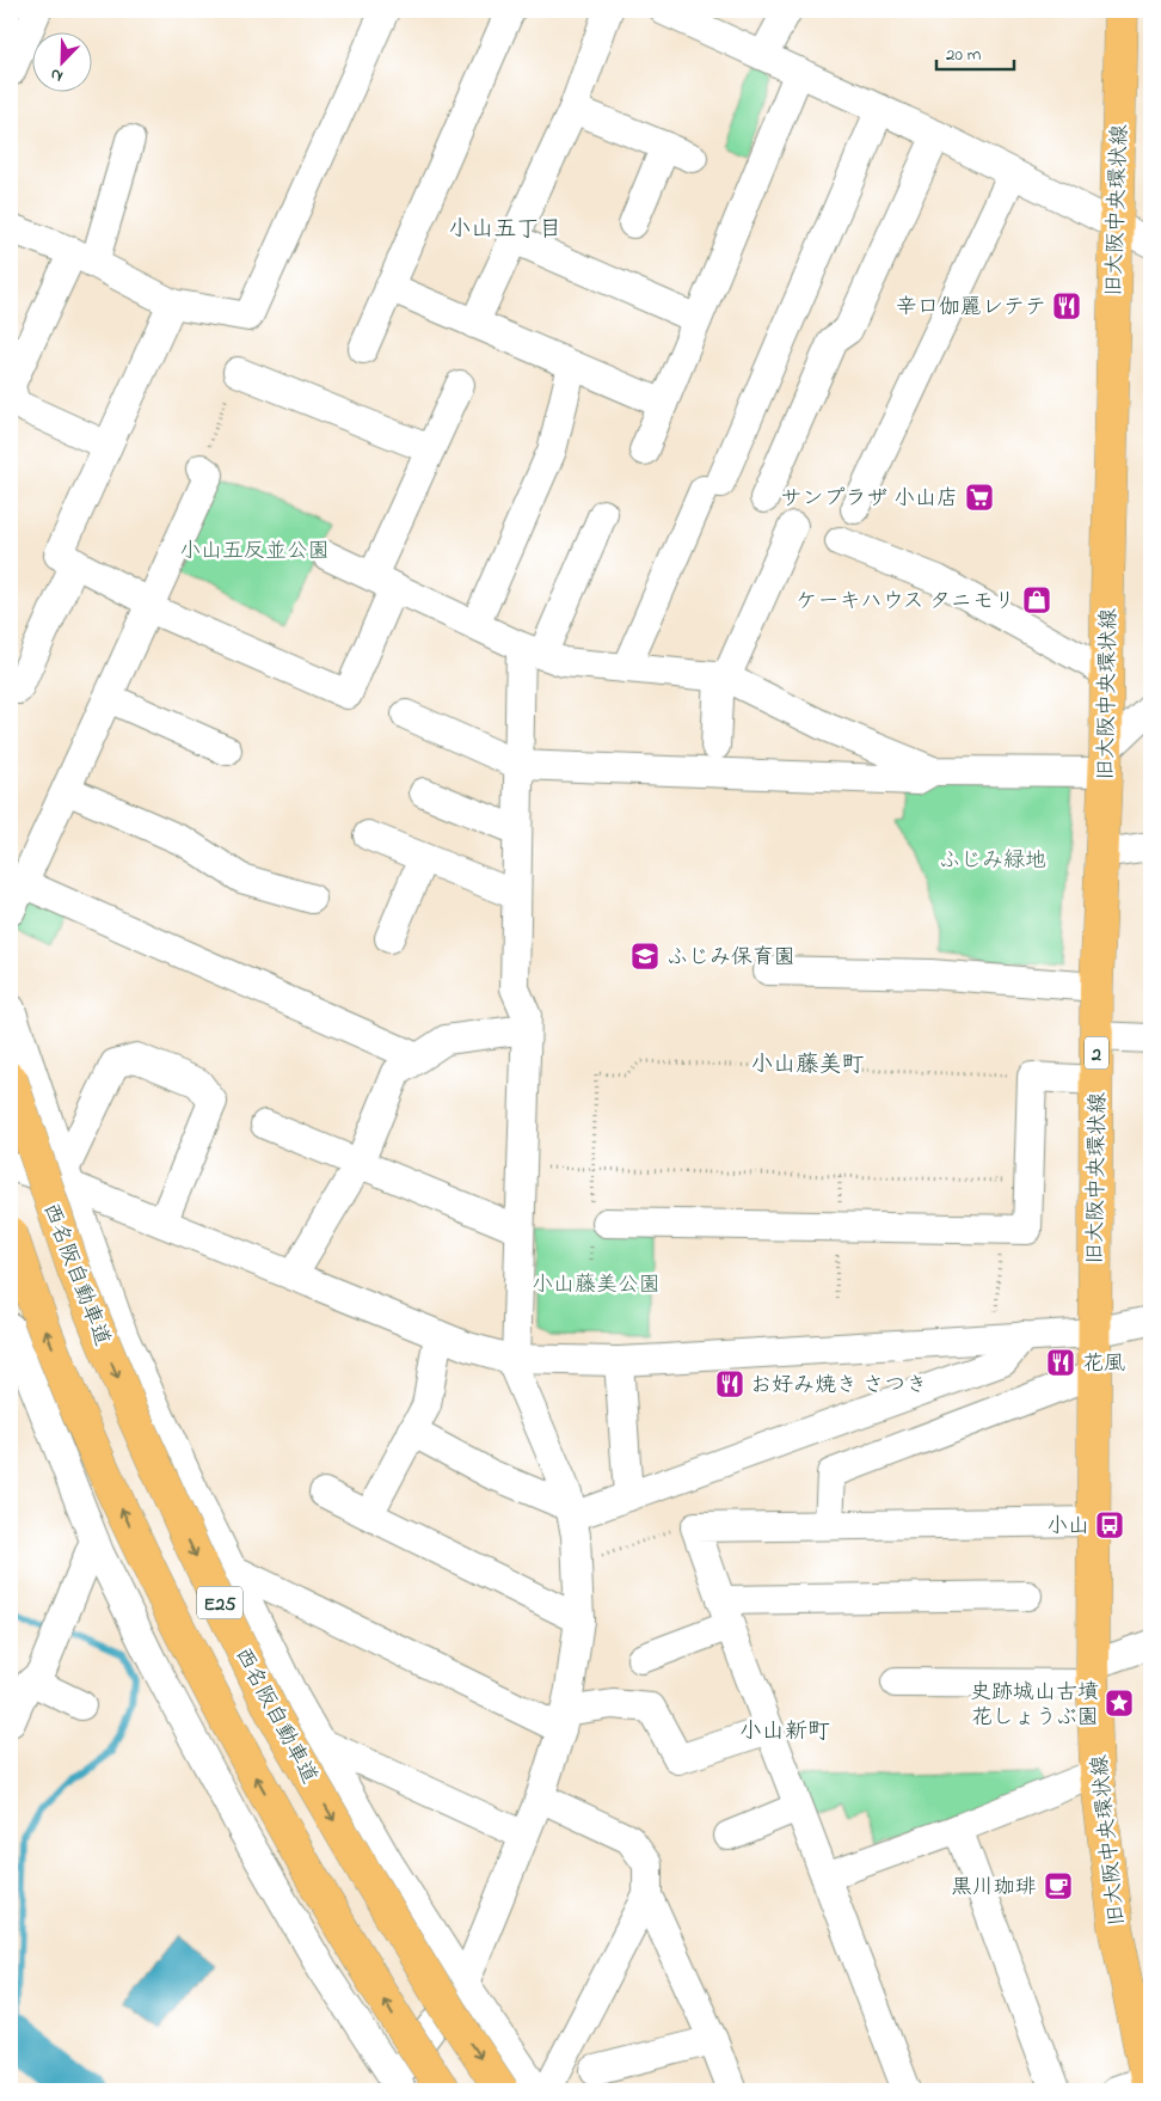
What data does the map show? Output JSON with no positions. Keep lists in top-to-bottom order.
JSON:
{
  "streets": {
    "main road": [
      "旧大阪中央環状線",
      "2",
      "西名阪自動車道",
      "E25"
    ]
  },
  "districts": ["小山五丁目", "小山藤美町", "小山新町"],
  "parks": ["小山五反並公園", "ふじみ緑地", "小山藤美公園"],
  "places": {
    "restaurant": ["辛口伽麗レテテ", "花風", "お好み焼き さつき"],
    "supermarket": ["サンプラザ 小山店"],
    "shop": ["ケーキハウス タニモリ"],
    "school or university": ["ふじみ保育園"],
    "bus stop": ["小山"],
    "place": ["史跡城山古墳 花しょうぶ園"],
    "cafe": ["黒川珈琲"]
  },
  "scale_bar": "20 m",
  "north": "bottom left"
}
